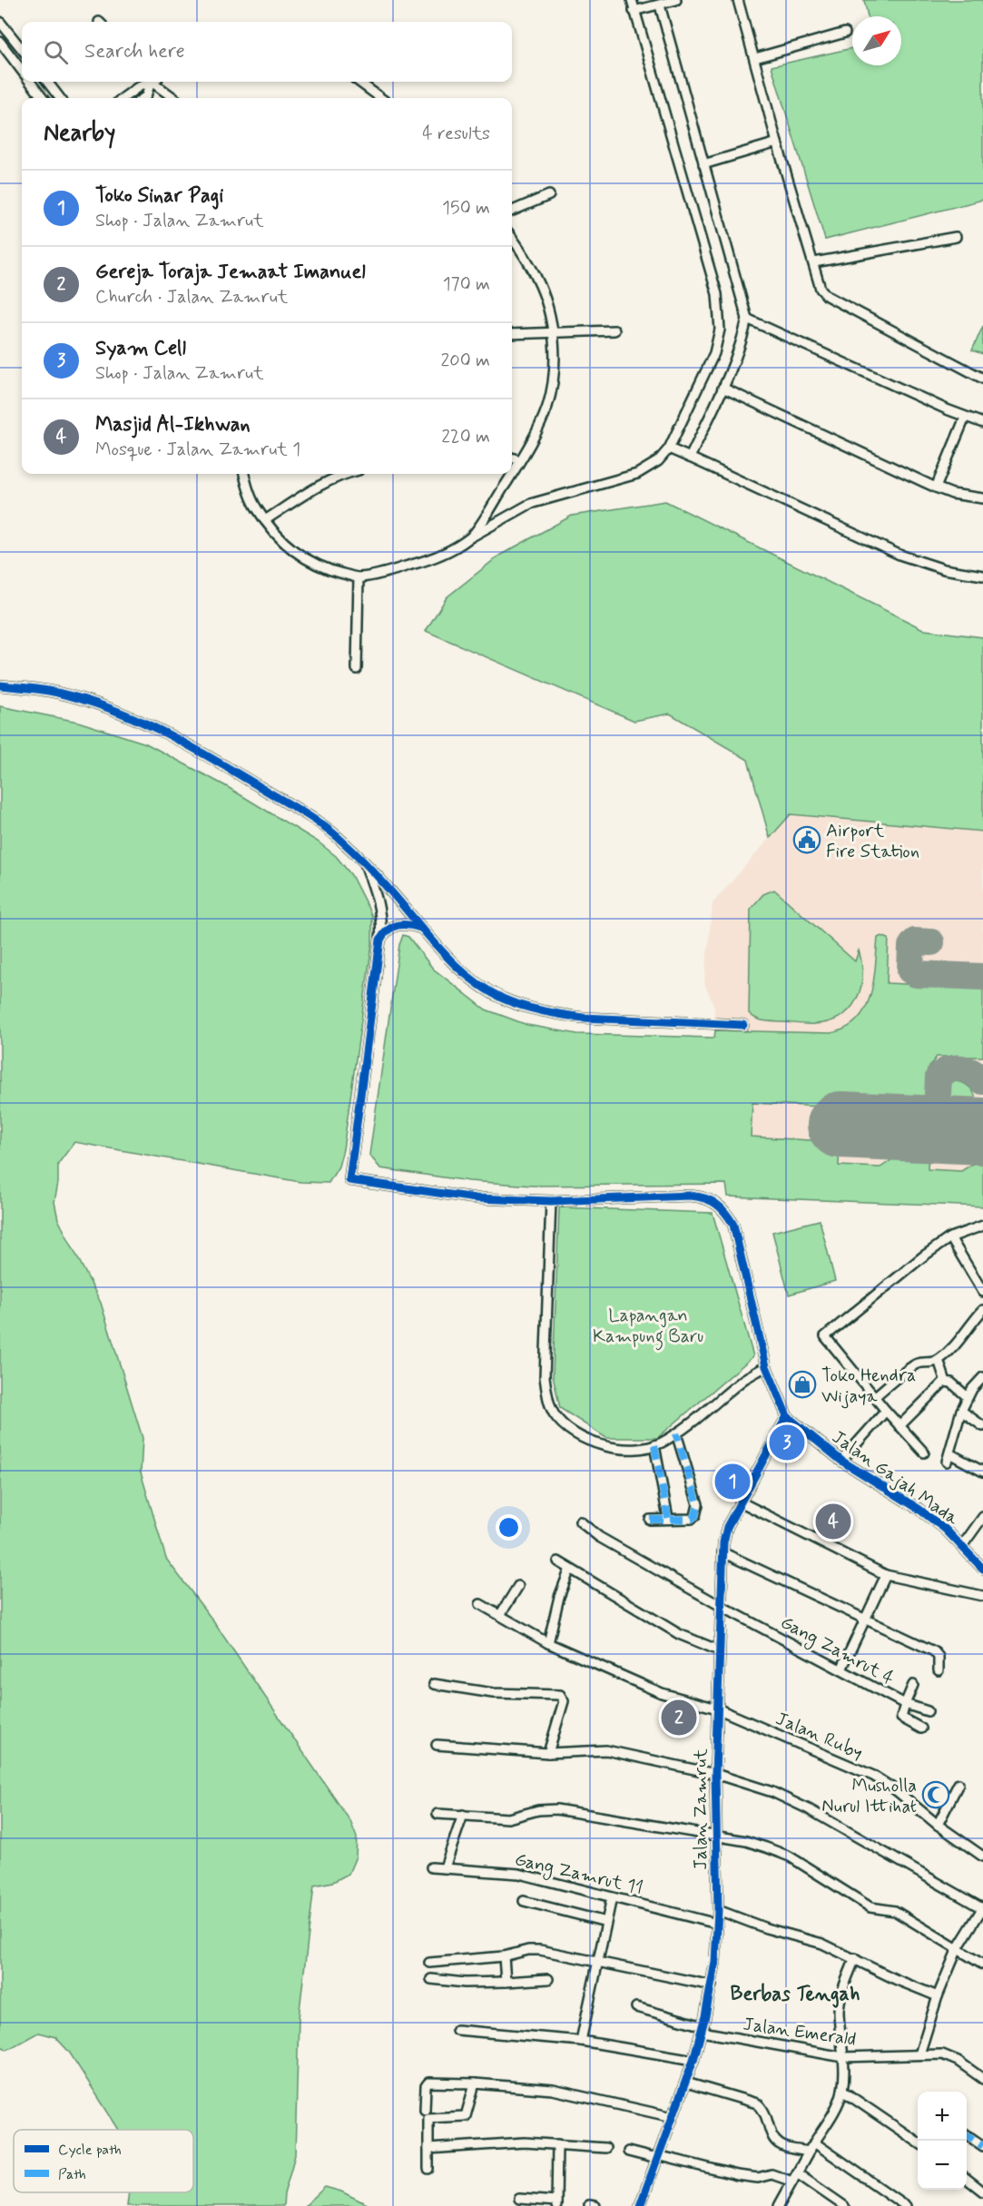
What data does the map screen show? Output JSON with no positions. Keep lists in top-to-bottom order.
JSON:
{
  "streets": {
    "street": [
      "Jalan Gajah Mada",
      "Gang Zamrut 4",
      "Jalan Ruby",
      "Jalan Zamrut",
      "Gang Zamrut 11",
      "Jalan Emerald"
    ]
  },
  "crossings": [
    ["Jalan Gajah Mada", "Jalan Zamrut"],
    ["Gang Zamrut 4", "Jalan Zamrut"],
    ["Jalan Ruby", "Jalan Zamrut"],
    ["Jalan Zamrut", "Gang Zamrut 11"],
    ["Jalan Zamrut", "Jalan Emerald"]
  ],
  "districts": ["Berbas Tengah"],
  "parks": ["Lapangan Kampung Baru"],
  "places": {
    "public building": ["Airport Fire Station"],
    "shop": ["Toko Hendra Wijaya"],
    "mosque": ["Musholla Nurul Ittihat"]
  },
  "legend": ["Cycle path", "Path"],
  "north": "top right",
  "page": {
    "search": "Search here",
    "heading": ["Nearby", "4 results"],
    "list": [
      {
        "mark": "1",
        "name": "Toko Sinar Pagi",
        "note": "Shop · Jalan Zamrut",
        "value": "150 m"
      },
      {
        "mark": "2",
        "name": "Gereja Toraja Jemaat Imanuel",
        "note": "Church · Jalan Zamrut",
        "value": "170 m"
      },
      {
        "mark": "3",
        "name": "Syam Cell",
        "note": "Shop · Jalan Zamrut",
        "value": "200 m"
      },
      {
        "mark": "4",
        "name": "Masjid Al-Ikhwan",
        "note": "Mosque · Jalan Zamrut 1",
        "value": "220 m"
      }
    ],
    "pins": [
      "3",
      "1",
      "4",
      "2"
    ],
    "map_buttons": ["+", "−"]
  }
}
